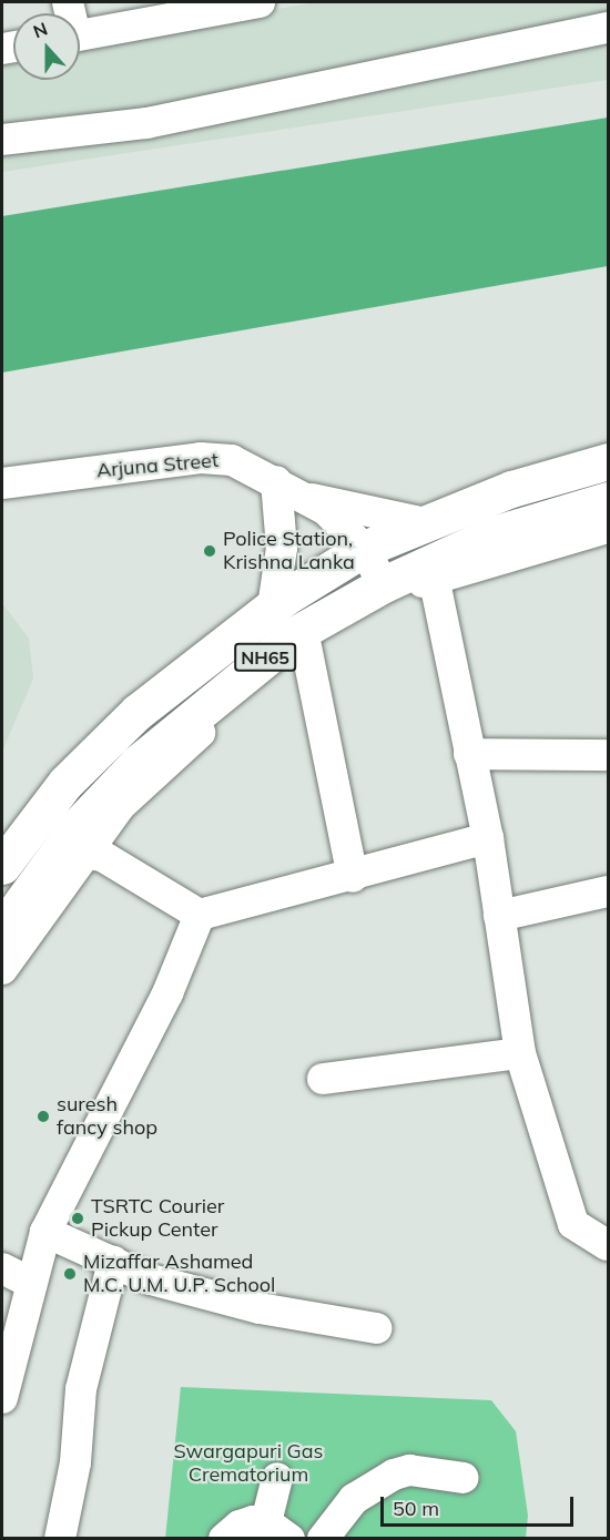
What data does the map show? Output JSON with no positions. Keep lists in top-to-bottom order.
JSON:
{
  "streets": {
    "highway": ["NH65"],
    "street": ["Arjuna Street"]
  },
  "crossings": [
    ["Arjuna Street", "NH65"]
  ],
  "parks": ["Swargapuri Gas Crematorium"],
  "places": [
    "Police Station, Krishna Lanka",
    "suresh fancy shop",
    "TSRTC Courier Pickup Center",
    "Mizaffar Ashamed M.C. U.M. U.P. School"
  ],
  "scale_bar": "50 m",
  "north": "top"
}
